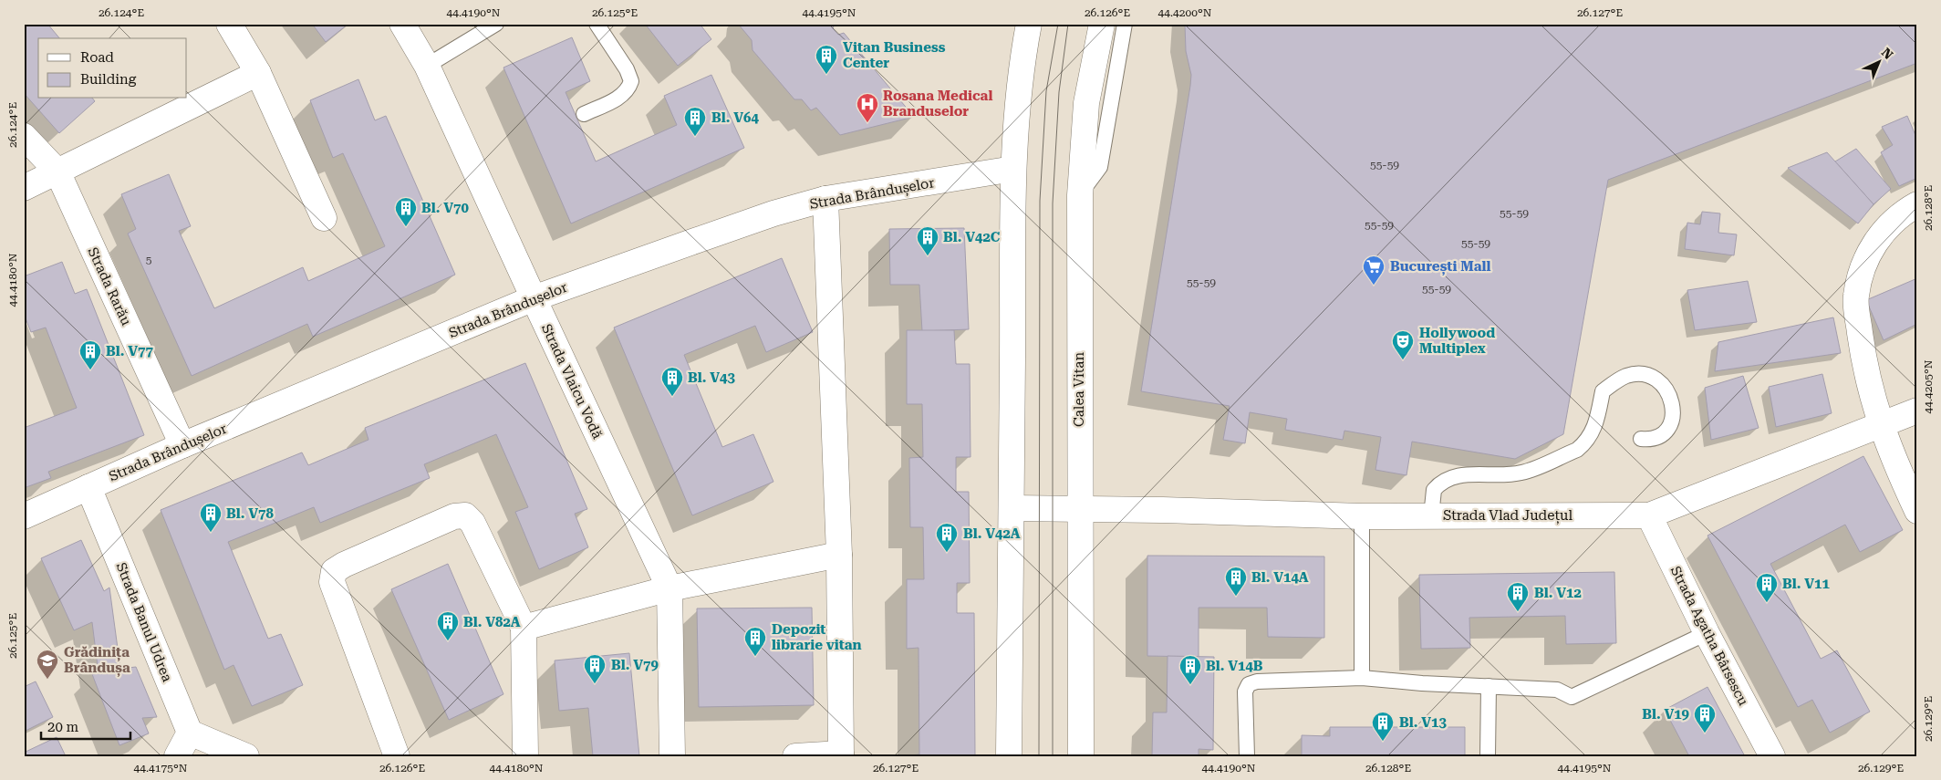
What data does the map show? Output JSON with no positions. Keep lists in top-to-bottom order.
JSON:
{
  "streets": {
    "street": [
      "Strada Brândușelor",
      "Strada Rarău",
      "Strada Vlaicu Vodă",
      "Calea Vitan",
      "Strada Vlad Județul",
      "Strada Banul Udrea",
      "Strada Agatha Bârsescu"
    ]
  },
  "crossings": [
    ["Strada Brândușelor", "Strada Rarău"],
    ["Strada Brândușelor", "Strada Vlaicu Vodă"],
    ["Strada Brândușelor", "Strada Banul Udrea"],
    ["Calea Vitan", "Strada Vlad Județul"],
    ["Strada Vlad Județul", "Strada Agatha Bârsescu"]
  ],
  "places": {
    "building": [
      "Vitan Business Center",
      "Bl. V64",
      "Bl. V70",
      "Bl. V42C",
      "Bl. V77",
      "Bl. V43",
      "Bl. V78",
      "Bl. V42A",
      "Bl. V14A",
      "Bl. V11",
      "Bl. V12",
      "Bl. V82A",
      "Depozit librarie vitan",
      "Bl. V79",
      "Bl. V14B",
      "Bl. V19",
      "Bl. V13"
    ],
    "hospital": ["Rosana Medical Branduselor"],
    "supermarket": ["București Mall"],
    "theatre": ["Hollywood Multiplex"],
    "school or university": ["Grădinița Brândușa"]
  },
  "house_numbers": [
    "55-59",
    "55-59",
    "55-59",
    "55-59",
    "5",
    "55-59",
    "55-59"
  ],
  "legend": ["Road", "Building"],
  "scale_bar": "20 m",
  "north": "top right",
  "coordinates": [
    "26.124°E",
    "44.4190°N",
    "26.125°E",
    "44.4195°N",
    "26.126°E",
    "44.4200°N",
    "26.127°E",
    "26.128°E",
    "44.4180°N",
    "44.4205°N",
    "26.129°E",
    "44.4175°N"
  ]
}
